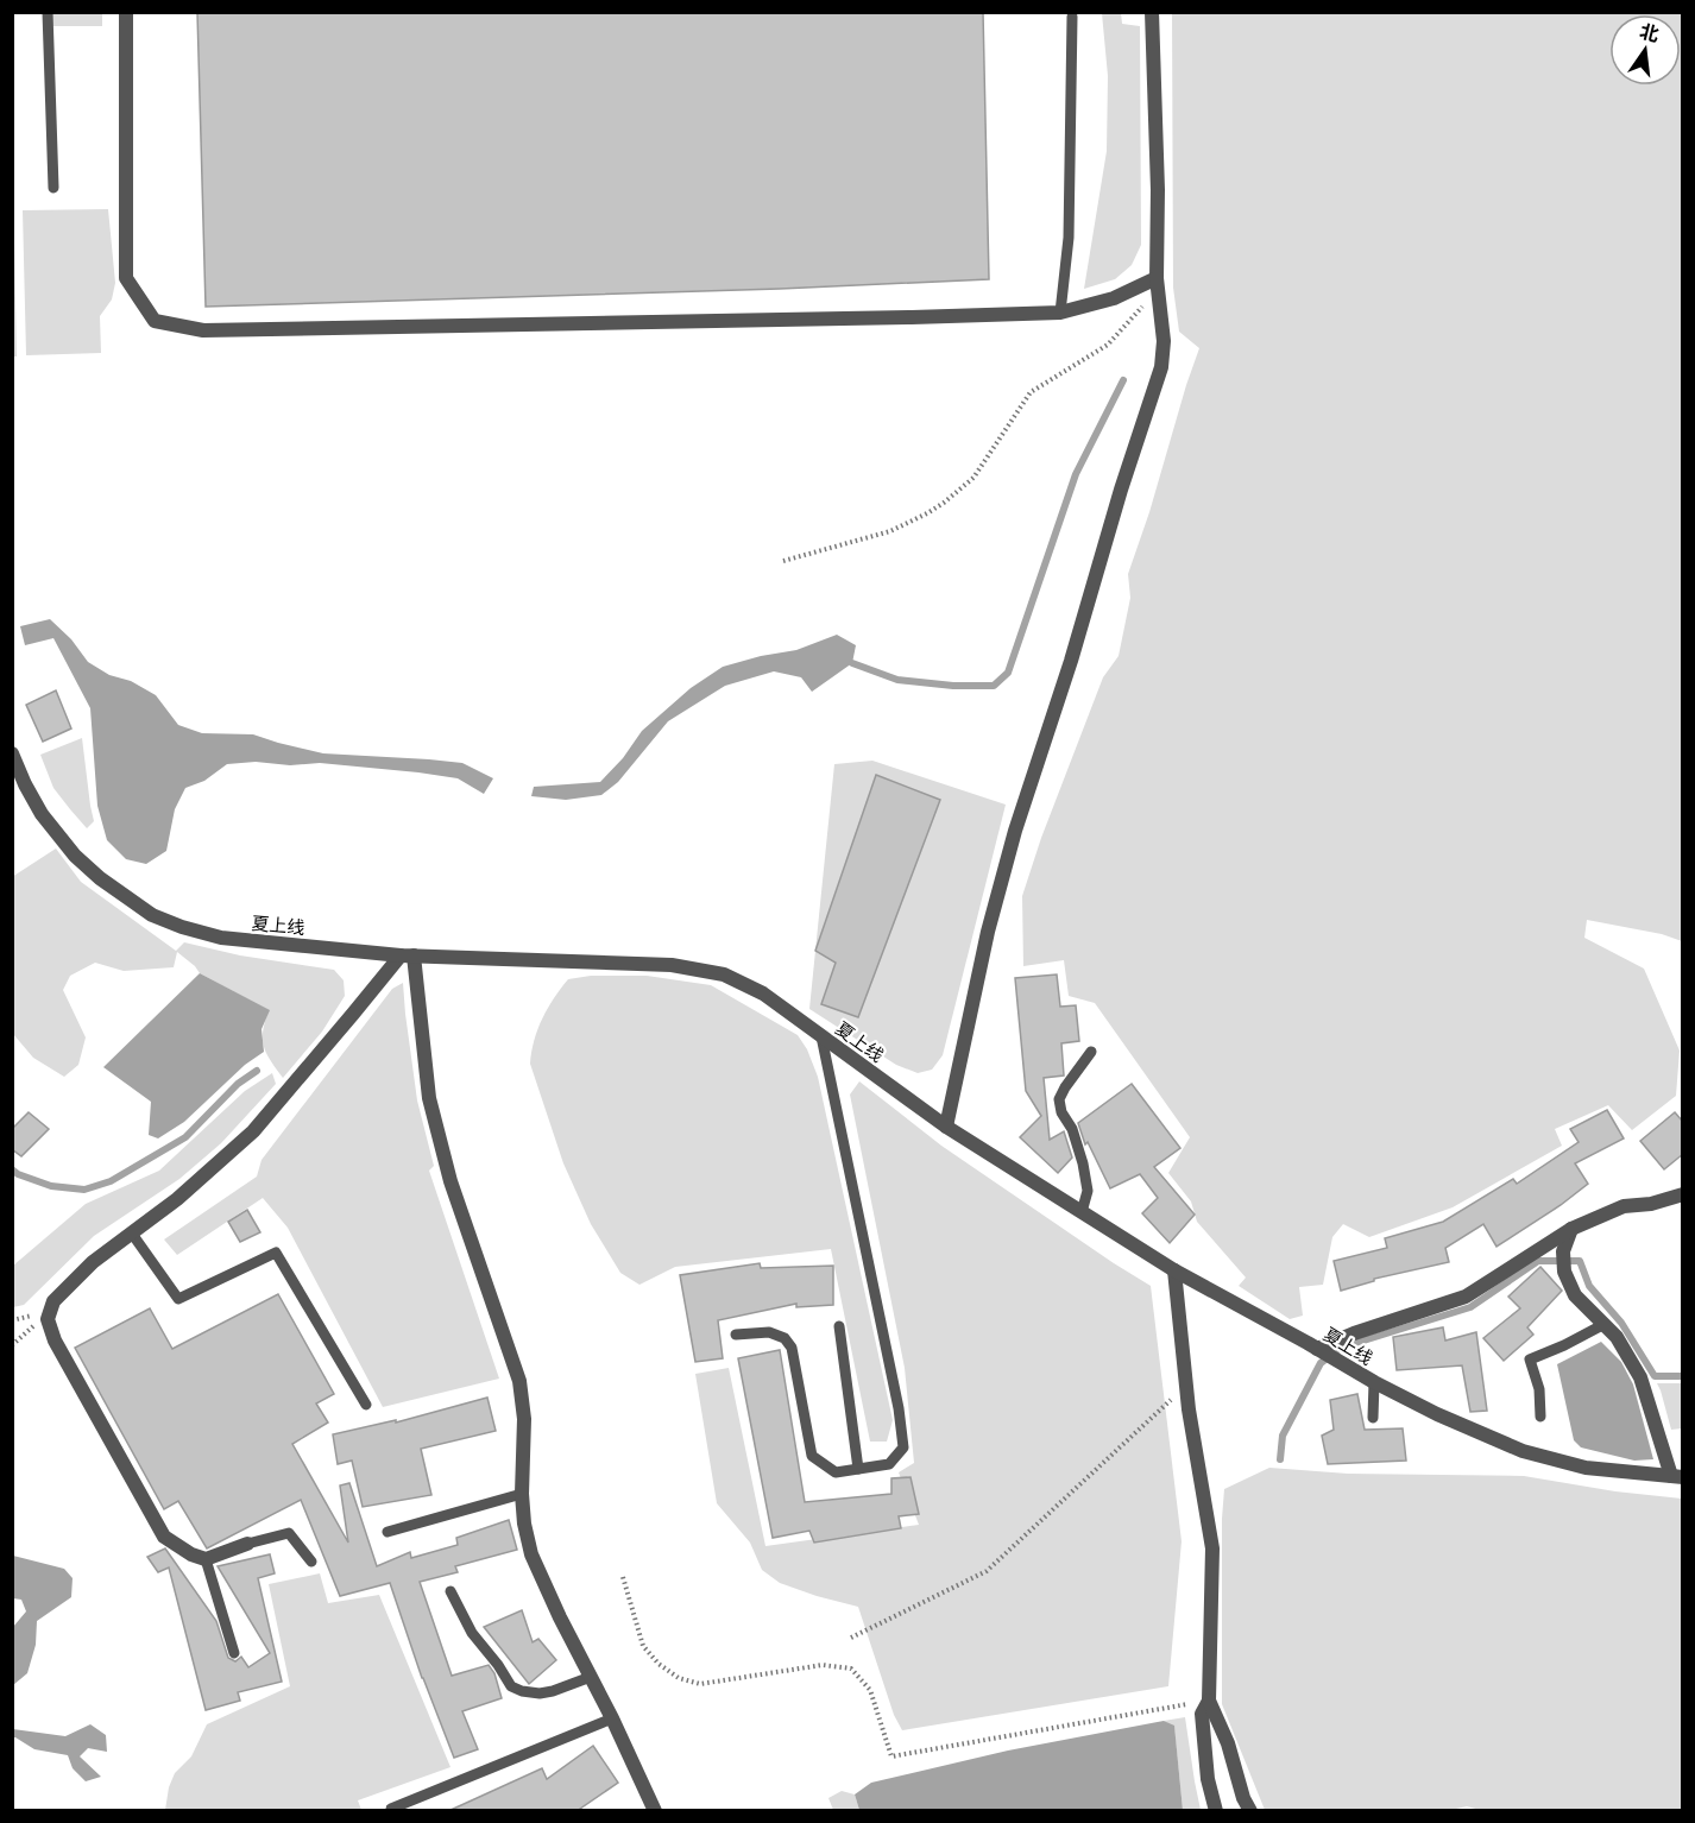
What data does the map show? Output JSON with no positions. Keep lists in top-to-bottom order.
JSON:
{
  "streets": {
    "street": ["夏上线"]
  },
  "north": "top"
}
